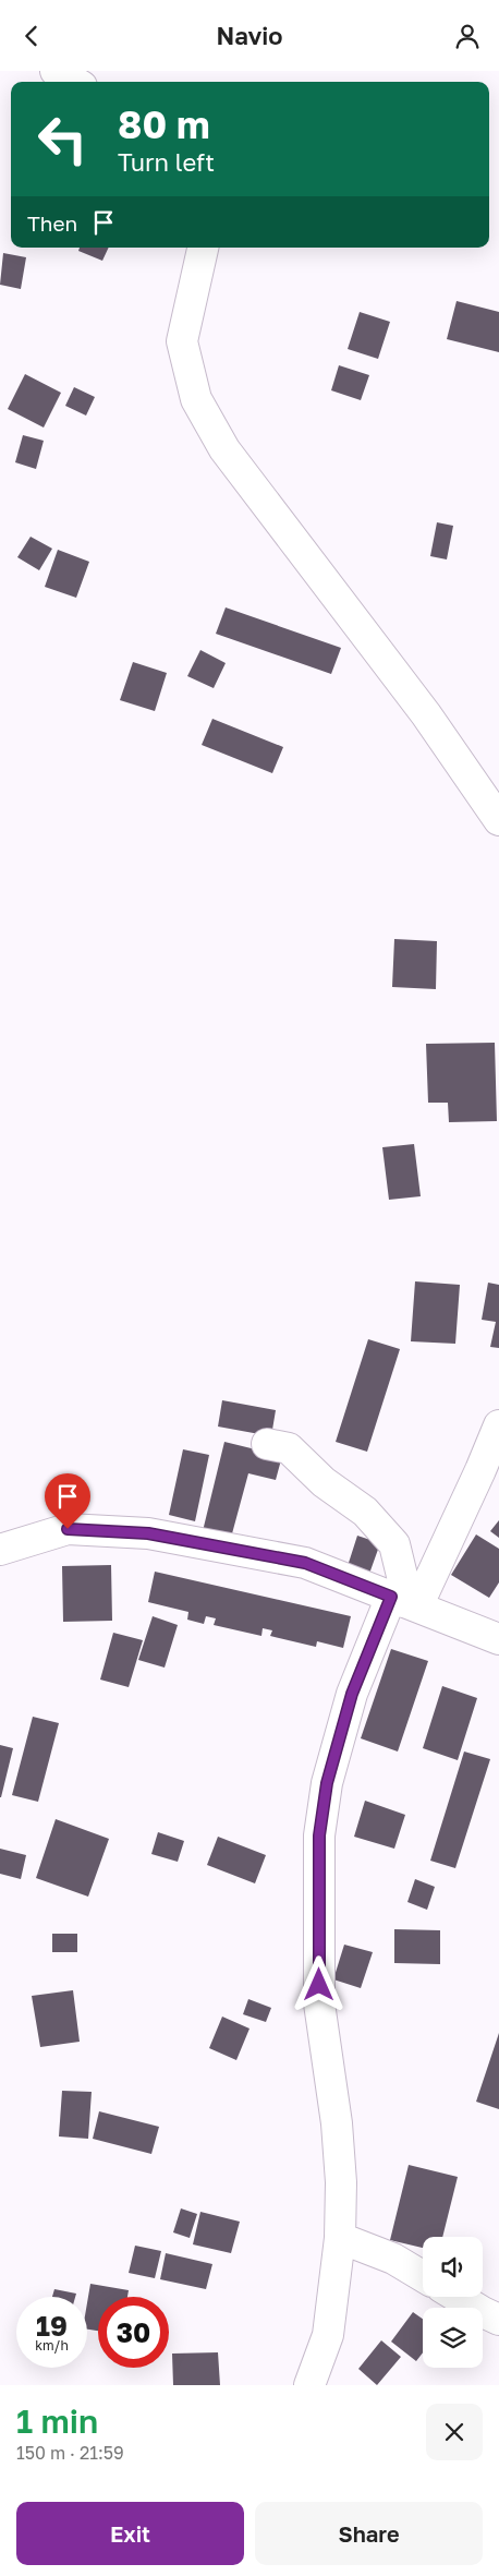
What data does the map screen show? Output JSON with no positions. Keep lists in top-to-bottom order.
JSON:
{
  "page": {
    "header": "Navio",
    "turn": ["80 m", "Turn left"],
    "then": "Then",
    "speed": "19 km/h",
    "limit": "30",
    "heading": ["1 min", "150 m · 21:59"],
    "buttons": ["Exit", "Share"]
  }
}
